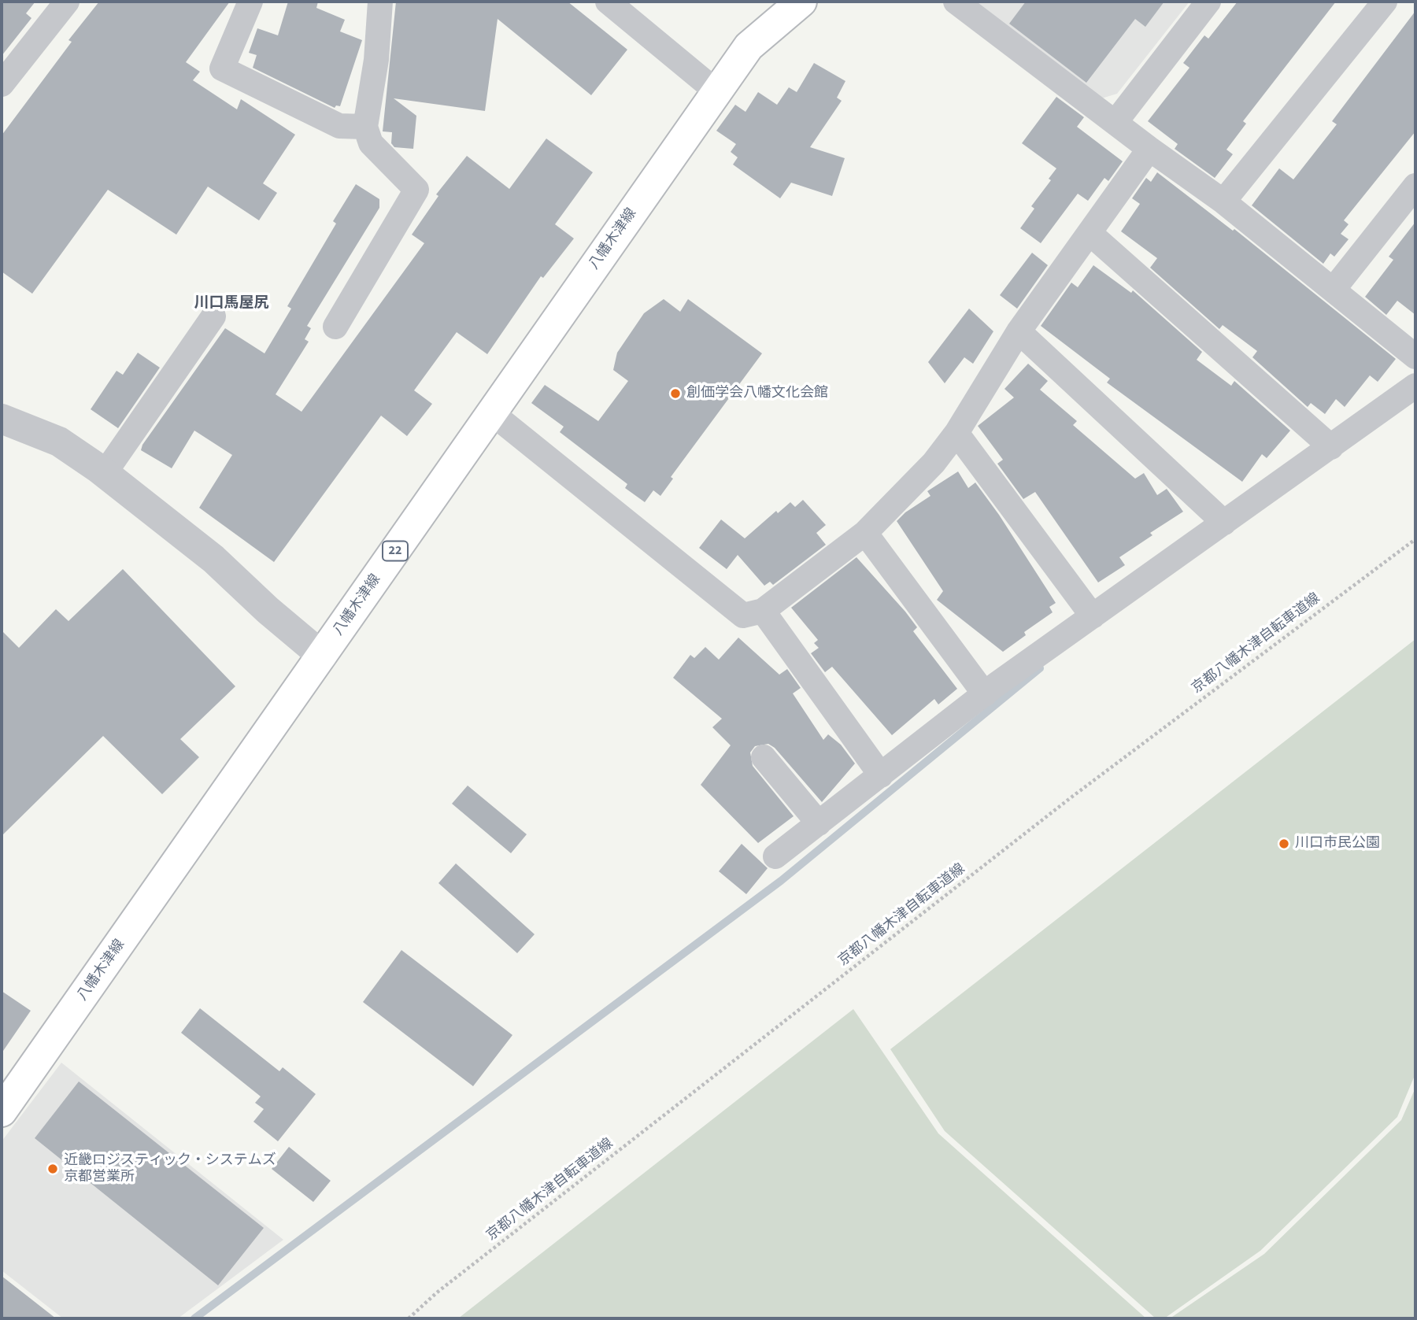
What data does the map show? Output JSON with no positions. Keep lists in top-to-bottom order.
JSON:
{
  "streets": {
    "main road": ["八幡木津線", "22"],
    "path": ["京都八幡木津自転車道線"]
  },
  "districts": ["川口馬屋尻"],
  "places": ["創価学会八幡文化会館", "川口市民公園", "近畿ロジスティック・システムズ 京都営業所"]
}
